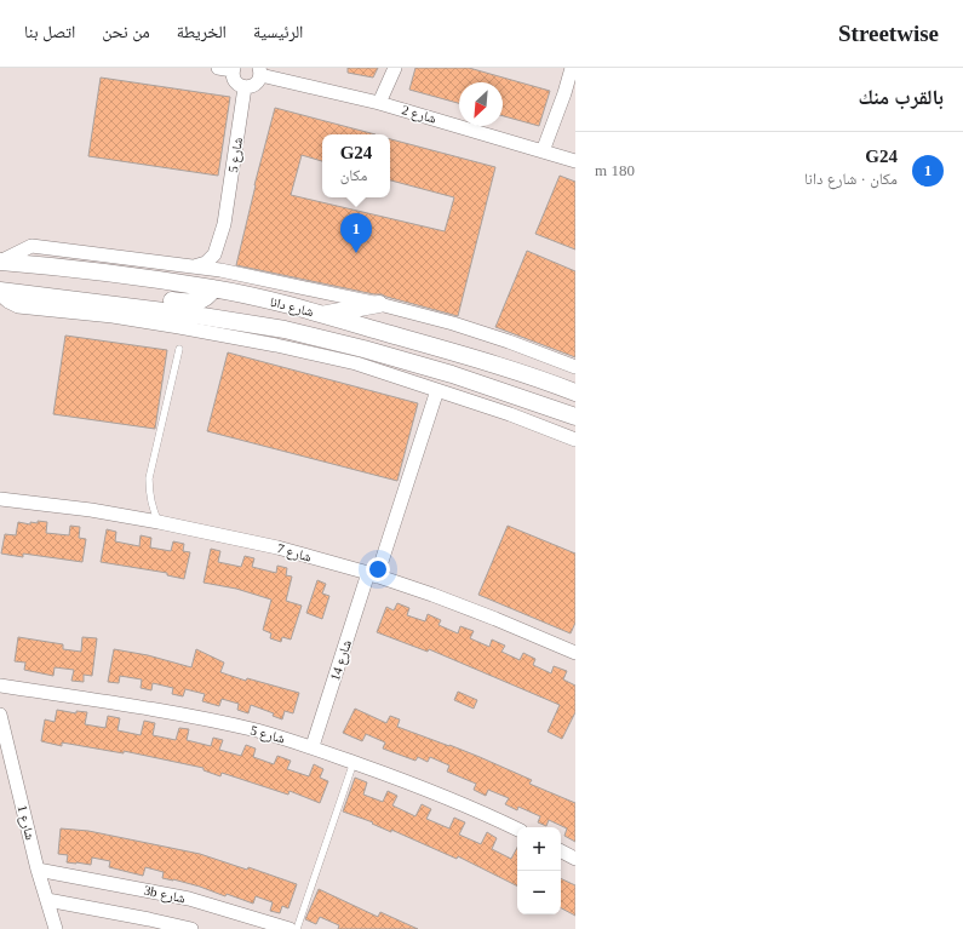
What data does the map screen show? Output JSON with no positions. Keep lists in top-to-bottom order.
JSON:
{
  "streets": {
    "street": [
      "شارع 2",
      "شارع 5",
      "شارع دانا",
      "شارع 7",
      "شارع 14",
      "شارع 1",
      "3b شارع"
    ]
  },
  "crossings": [
    ["شارع 5", "شارع دانا"],
    ["شارع 5", "شارع 14"],
    ["شارع 7", "شارع 14"],
    ["شارع 1", "3b شارع"]
  ],
  "north": "bottom left",
  "page": {
    "header": "Streetwise",
    "nav": [
      "الرئيسية",
      "الخريطة",
      "من نحن",
      "اتصل بنا"
    ],
    "heading": "بالقرب منك",
    "list": [
      {
        "mark": "1",
        "name": "G24",
        "note": "مكان · شارع دانا",
        "value": "180 m"
      }
    ],
    "popup": ["G24", "مكان"],
    "pins": "1",
    "map_buttons": ["+", "−"]
  }
}
